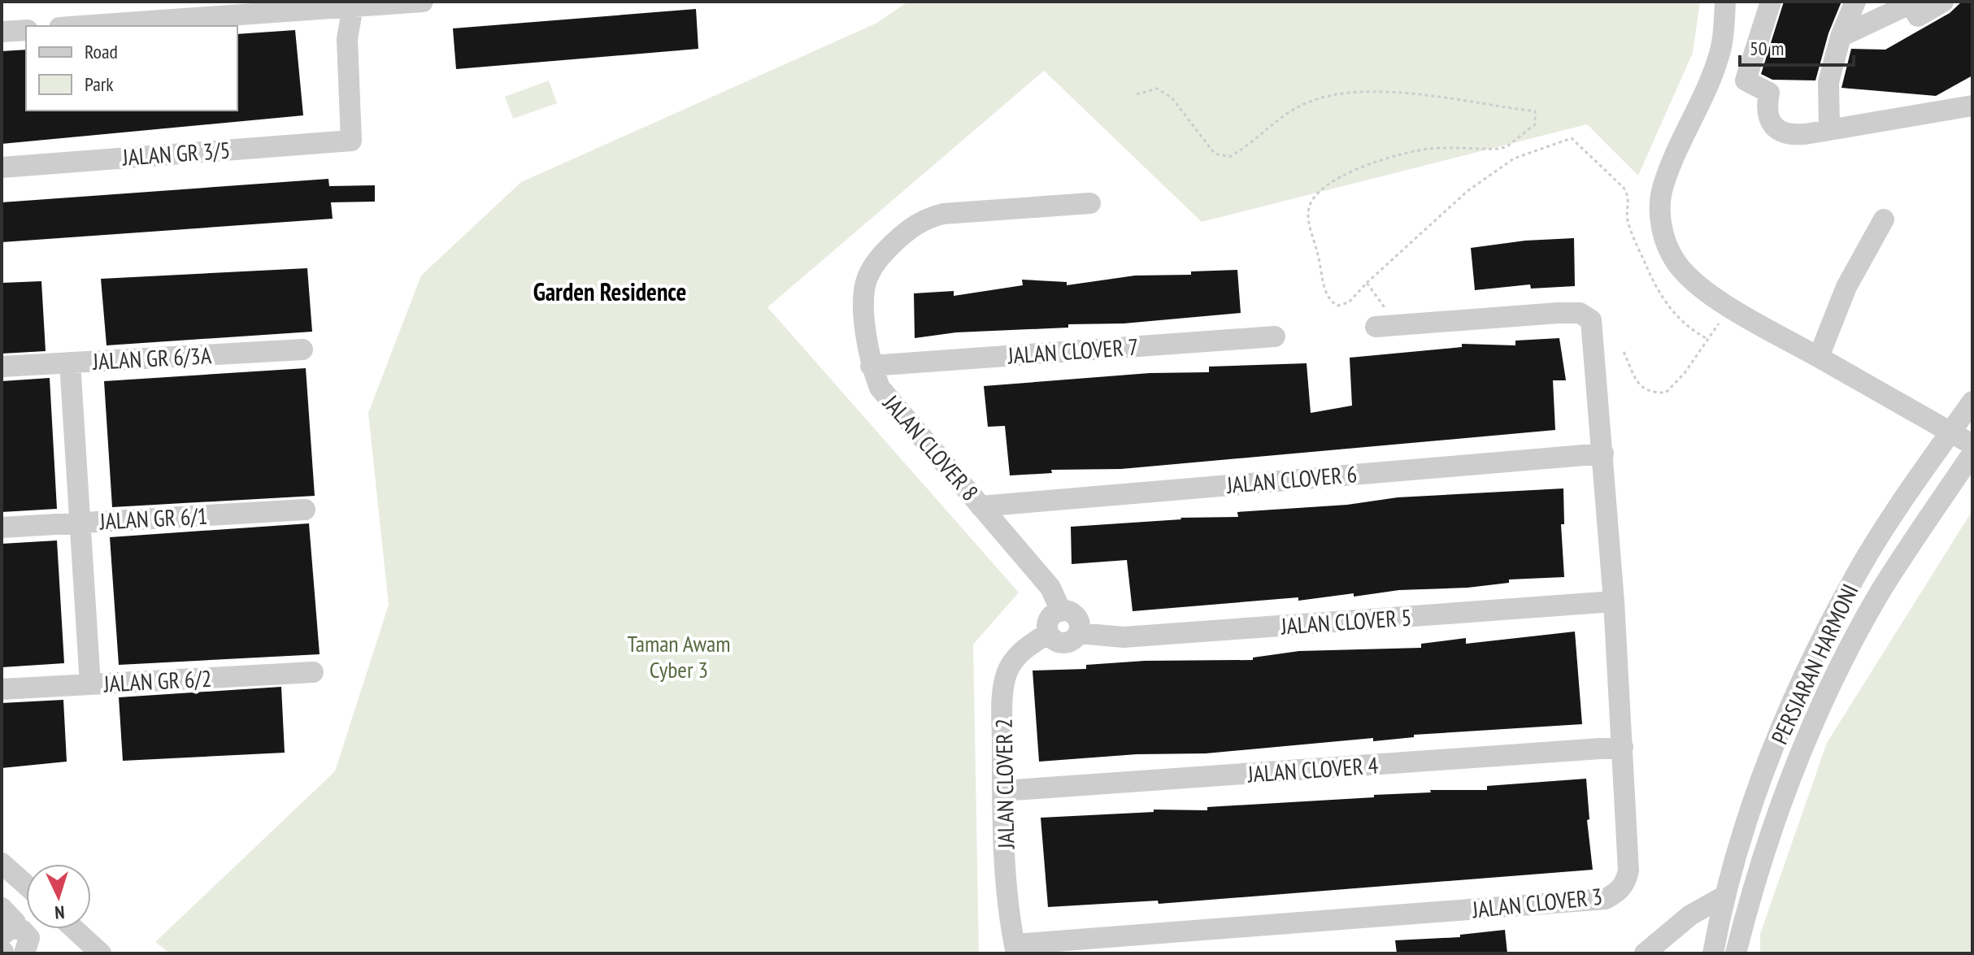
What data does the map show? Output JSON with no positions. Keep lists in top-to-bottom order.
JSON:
{
  "streets": {
    "street": [
      "JALAN GR 3/5",
      "JALAN CLOVER 7",
      "JALAN GR 6/3A",
      "JALAN CLOVER 8",
      "JALAN CLOVER 6",
      "JALAN GR 6/1",
      "JALAN CLOVER 5",
      "PERSIARAN HARMONI",
      "JALAN GR 6/2",
      "JALAN CLOVER 4",
      "JALAN CLOVER 2",
      "JALAN CLOVER 3"
    ]
  },
  "crossings": [
    ["JALAN CLOVER 7", "JALAN CLOVER 8"],
    ["JALAN CLOVER 8", "JALAN CLOVER 6"],
    ["JALAN CLOVER 8", "JALAN CLOVER 5"],
    ["JALAN CLOVER 8", "JALAN CLOVER 2"],
    ["JALAN CLOVER 6", "JALAN CLOVER 3"],
    ["JALAN CLOVER 5", "JALAN CLOVER 2"],
    ["JALAN CLOVER 5", "JALAN CLOVER 3"],
    ["JALAN CLOVER 4", "JALAN CLOVER 2"],
    ["JALAN CLOVER 4", "JALAN CLOVER 3"],
    ["JALAN CLOVER 2", "JALAN CLOVER 3"]
  ],
  "districts": ["Garden Residence"],
  "parks": ["Taman Awam Cyber 3"],
  "legend": ["Road", "Park"],
  "scale_bar": "50 m",
  "north": "bottom"
}
